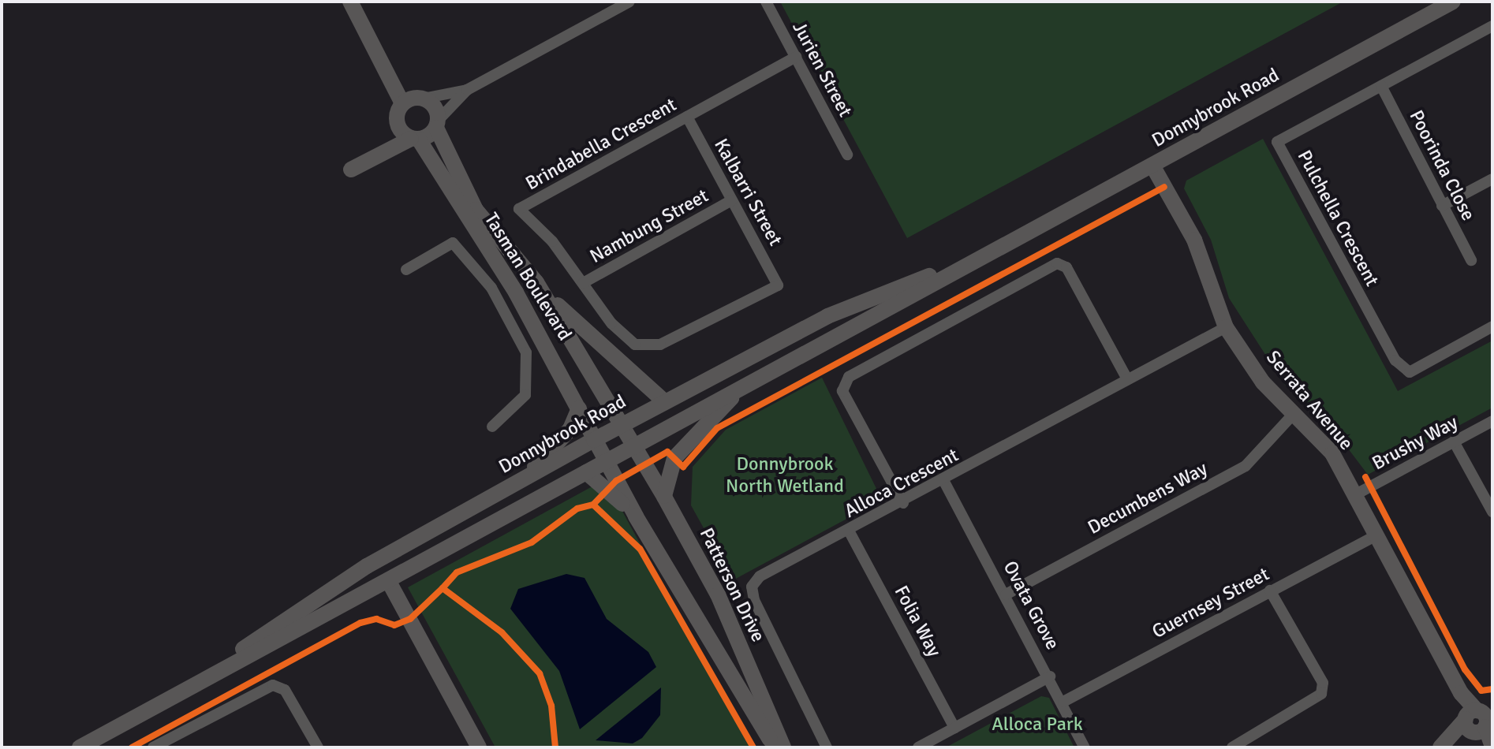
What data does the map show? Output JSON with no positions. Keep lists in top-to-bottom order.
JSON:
{
  "streets": {
    "street": [
      "Jurien Street",
      "Donnybrook Road",
      "Brindabella Crescent",
      "Poorinda Close",
      "Kalbarri Street",
      "Pulchella Crescent",
      "Nambung Street",
      "Tasman Boulevard",
      "Serrata Avenue",
      "Brushy Way",
      "Alloca Crescent",
      "Decumbens Way",
      "Patterson Drive",
      "Guernsey Street",
      "Ovata Grove",
      "Folia Way"
    ]
  },
  "crossings": [
    ["Jurien Street", "Brindabella Crescent"],
    ["Donnybrook Road", "Tasman Boulevard"],
    ["Donnybrook Road", "Serrata Avenue"],
    ["Donnybrook Road", "Patterson Drive"],
    ["Brindabella Crescent", "Kalbarri Street"],
    ["Brindabella Crescent", "Nambung Street"],
    ["Poorinda Close", "Pulchella Crescent"],
    ["Kalbarri Street", "Nambung Street"],
    ["Tasman Boulevard", "Patterson Drive"],
    ["Serrata Avenue", "Brushy Way"],
    ["Serrata Avenue", "Alloca Crescent"],
    ["Serrata Avenue", "Decumbens Way"],
    ["Serrata Avenue", "Guernsey Street"],
    ["Alloca Crescent", "Ovata Grove"],
    ["Alloca Crescent", "Folia Way"],
    ["Decumbens Way", "Ovata Grove"],
    ["Guernsey Street", "Ovata Grove"]
  ],
  "parks": ["Donnybrook North Wetland", "Alloca Park"]
}
